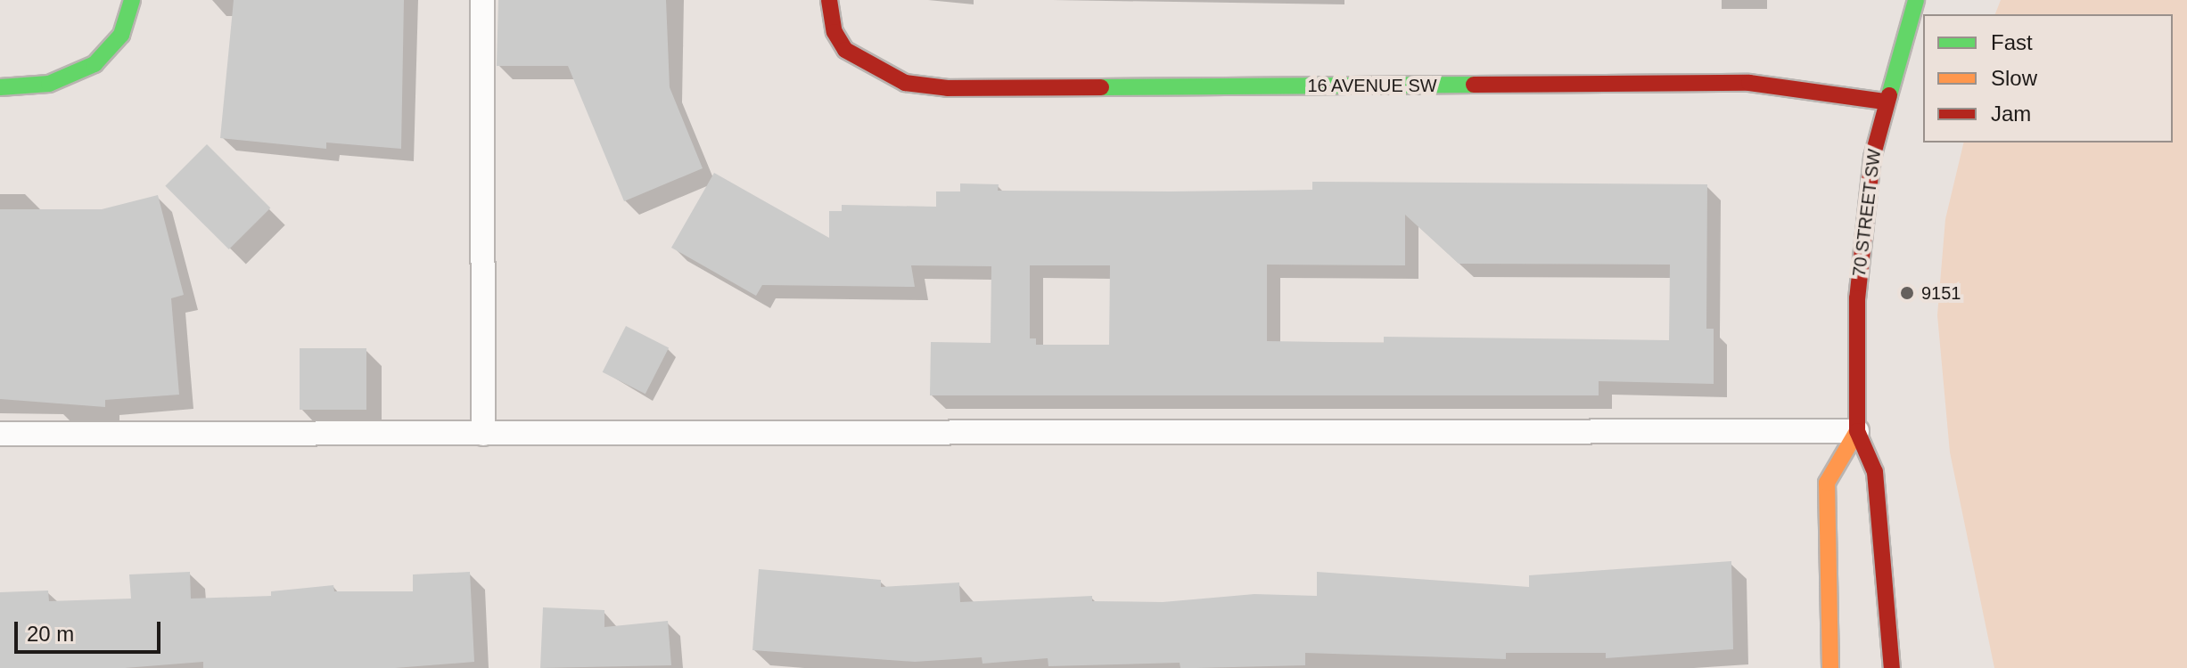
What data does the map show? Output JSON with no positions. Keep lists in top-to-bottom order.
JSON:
{
  "streets": {
    "street": ["16 AVENUE SW", "70 STREET SW"]
  },
  "crossings": [
    ["16 AVENUE SW", "70 STREET SW"]
  ],
  "places": ["9151"],
  "legend": ["Fast", "Slow", "Jam"],
  "scale_bar": "20 m"
}
